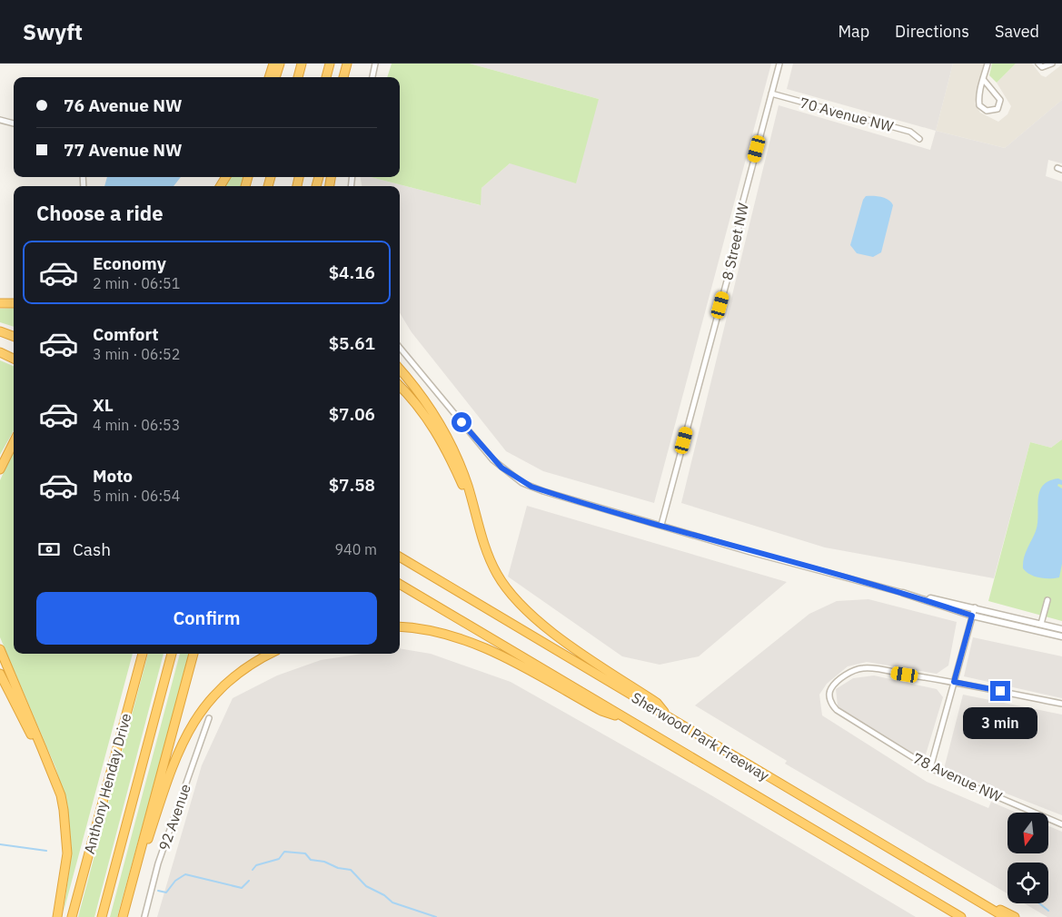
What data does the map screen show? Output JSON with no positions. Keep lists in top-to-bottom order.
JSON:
{
  "streets": {
    "highway": ["Sherwood Park Freeway", "Anthony Henday Drive"],
    "street": [
      "70 Avenue NW",
      "8 Street NW",
      "78 Avenue NW",
      "92 Avenue"
    ]
  },
  "crossings": [
    ["70 Avenue NW", "8 Street NW"]
  ],
  "north": "bottom",
  "page": {
    "header": "Swyft",
    "nav": ["Map", "Directions", "Saved"],
    "banner": ["76 Avenue NW", "77 Avenue NW"],
    "heading": "Choose a ride",
    "list": [
      {
        "name": "Economy",
        "note": "2 min · 06:51",
        "value": "$4.16"
      },
      {
        "name": "Comfort",
        "note": "3 min · 06:52",
        "value": "$5.61"
      },
      {
        "name": "XL",
        "note": "4 min · 06:53",
        "value": "$7.06"
      },
      {
        "name": "Moto",
        "note": "5 min · 06:54",
        "value": "$7.58"
      }
    ],
    "pay": ["Cash", "940 m"],
    "buttons": "Confirm",
    "bubble": "3 min"
  }
}
